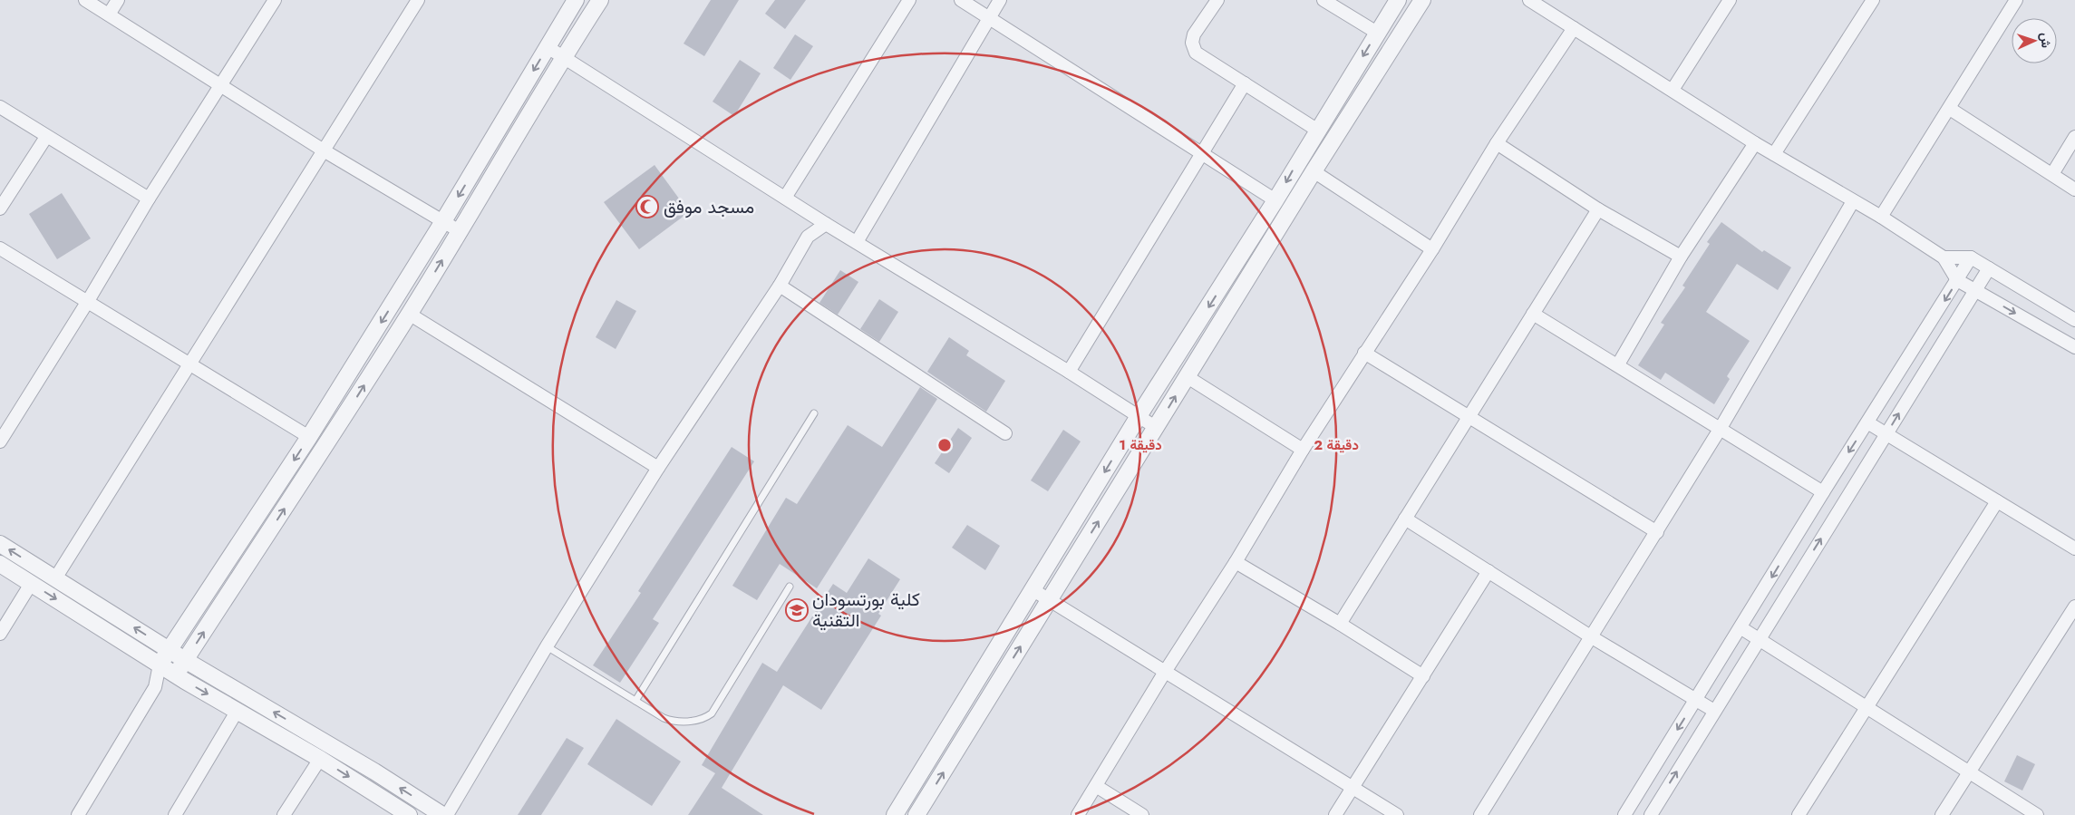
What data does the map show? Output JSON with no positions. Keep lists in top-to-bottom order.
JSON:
{
  "places": {
    "mosque": ["مسجد موفق"],
    "school or university": ["كلية بورتسودان التقنية"]
  },
  "north": "right",
  "rings": ["1 دقيقة", "2 دقيقة"]
}
